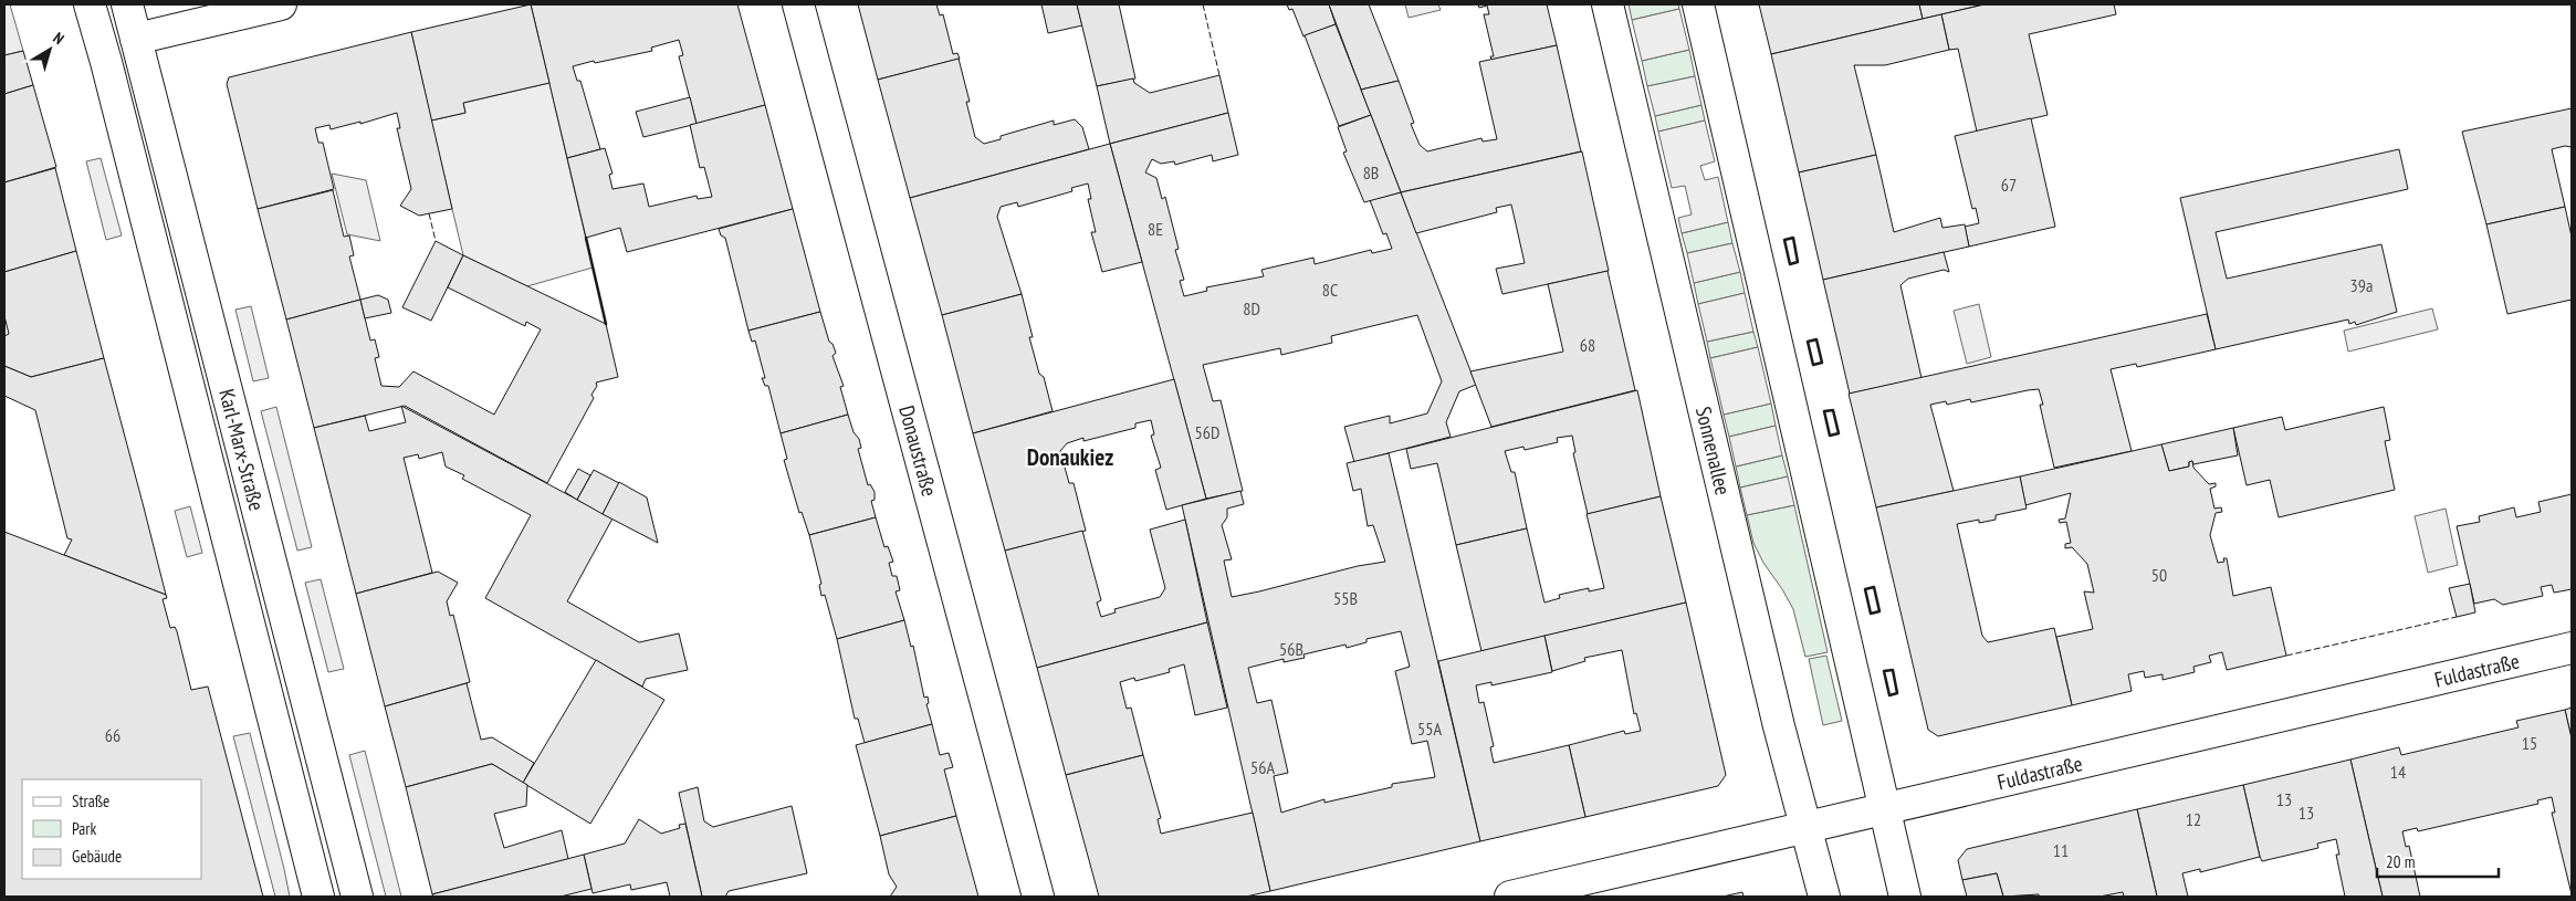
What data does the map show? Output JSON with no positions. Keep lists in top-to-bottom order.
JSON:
{
  "streets": {
    "main road": [
      "Karl-Marx-Straße",
      "Donaustraße",
      "Sonnenallee",
      "Fuldastraße"
    ]
  },
  "crossings": [
    ["Sonnenallee", "Fuldastraße"]
  ],
  "districts": ["Donaukiez"],
  "house_numbers": [
    "8B",
    "67",
    "8E",
    "39a",
    "8C",
    "8D",
    "68",
    "56D",
    "50",
    "55B",
    "56B",
    "55A",
    "66",
    "15",
    "56A",
    "14",
    "13",
    "13",
    "12",
    "11"
  ],
  "legend": ["Straße", "Park", "Gebäude"],
  "scale_bar": "20 m",
  "north": "top right"
}
